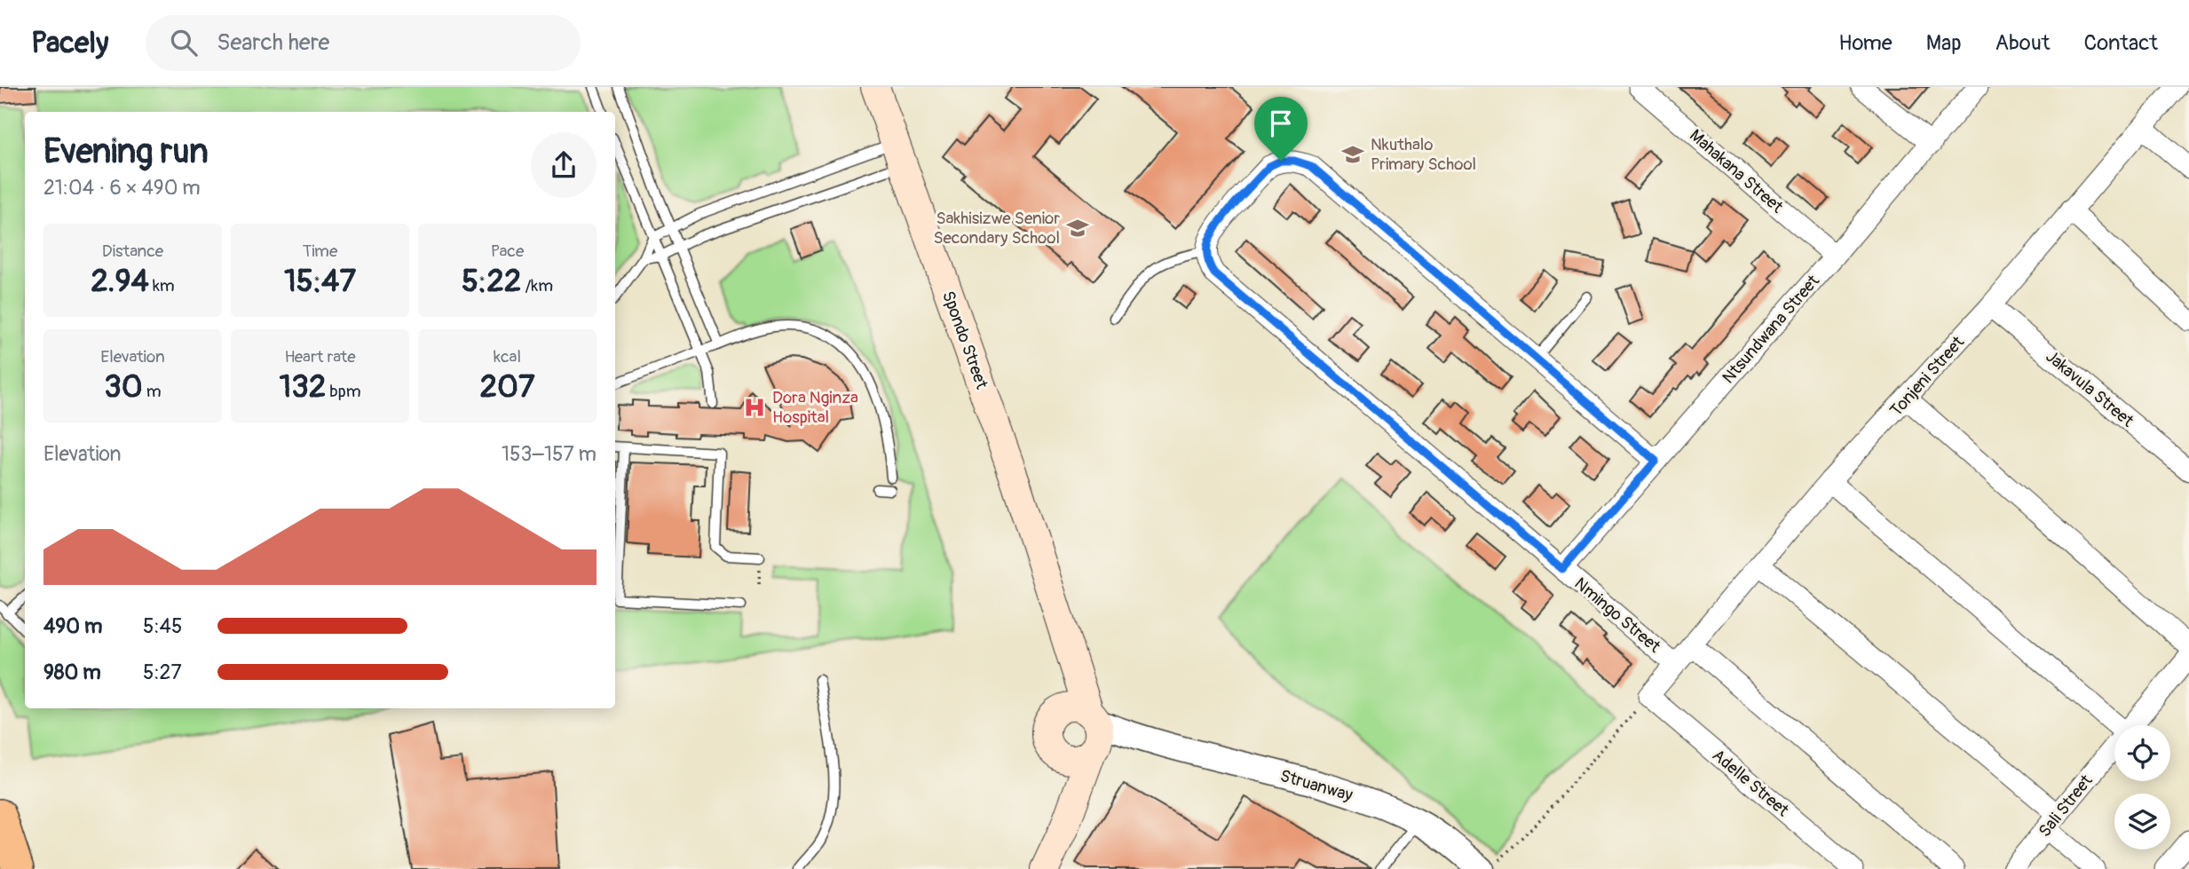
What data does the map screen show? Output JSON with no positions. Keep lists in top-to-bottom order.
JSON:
{
  "streets": {
    "main road": ["Spondo Street"],
    "street": [
      "Mahakana Street",
      "Ntsundwana Street",
      "Tonjeni Street",
      "Jakavula Street",
      "Nmingo Street",
      "Adelle Street",
      "Struanway",
      "Sali Street"
    ]
  },
  "crossings": [
    ["Mahakana Street", "Ntsundwana Street"],
    ["Ntsundwana Street", "Nmingo Street"],
    ["Spondo Street", "Struanway"],
    ["Tonjeni Street", "Jakavula Street"],
    ["Tonjeni Street", "Nmingo Street"],
    ["Tonjeni Street", "Adelle Street"]
  ],
  "places": {
    "school or university": ["Nkuthalo Primary School", "Sakhisizwe Senior Secondary School"],
    "hospital": ["Dora Nginza Hospital"]
  },
  "page": {
    "header": "Pacely",
    "search": "Search here",
    "nav": [
      "Home",
      "Map",
      "About",
      "Contact"
    ],
    "heading": ["Evening run", "21:04 · 6 × 490 m"],
    "stats": [
      ["Distance", "2.94 km"],
      ["Time", "15:47"],
      ["Pace", "5:22 /km"],
      ["Elevation", "30 m"],
      ["Heart rate", "132 bpm"],
      ["kcal", "207"]
    ],
    "chart": ["Elevation", "153–157 m"],
    "list": [
      {
        "name": "490 m",
        "note": "5:45"
      },
      {
        "name": "980 m",
        "note": "5:27"
      }
    ]
  }
}
